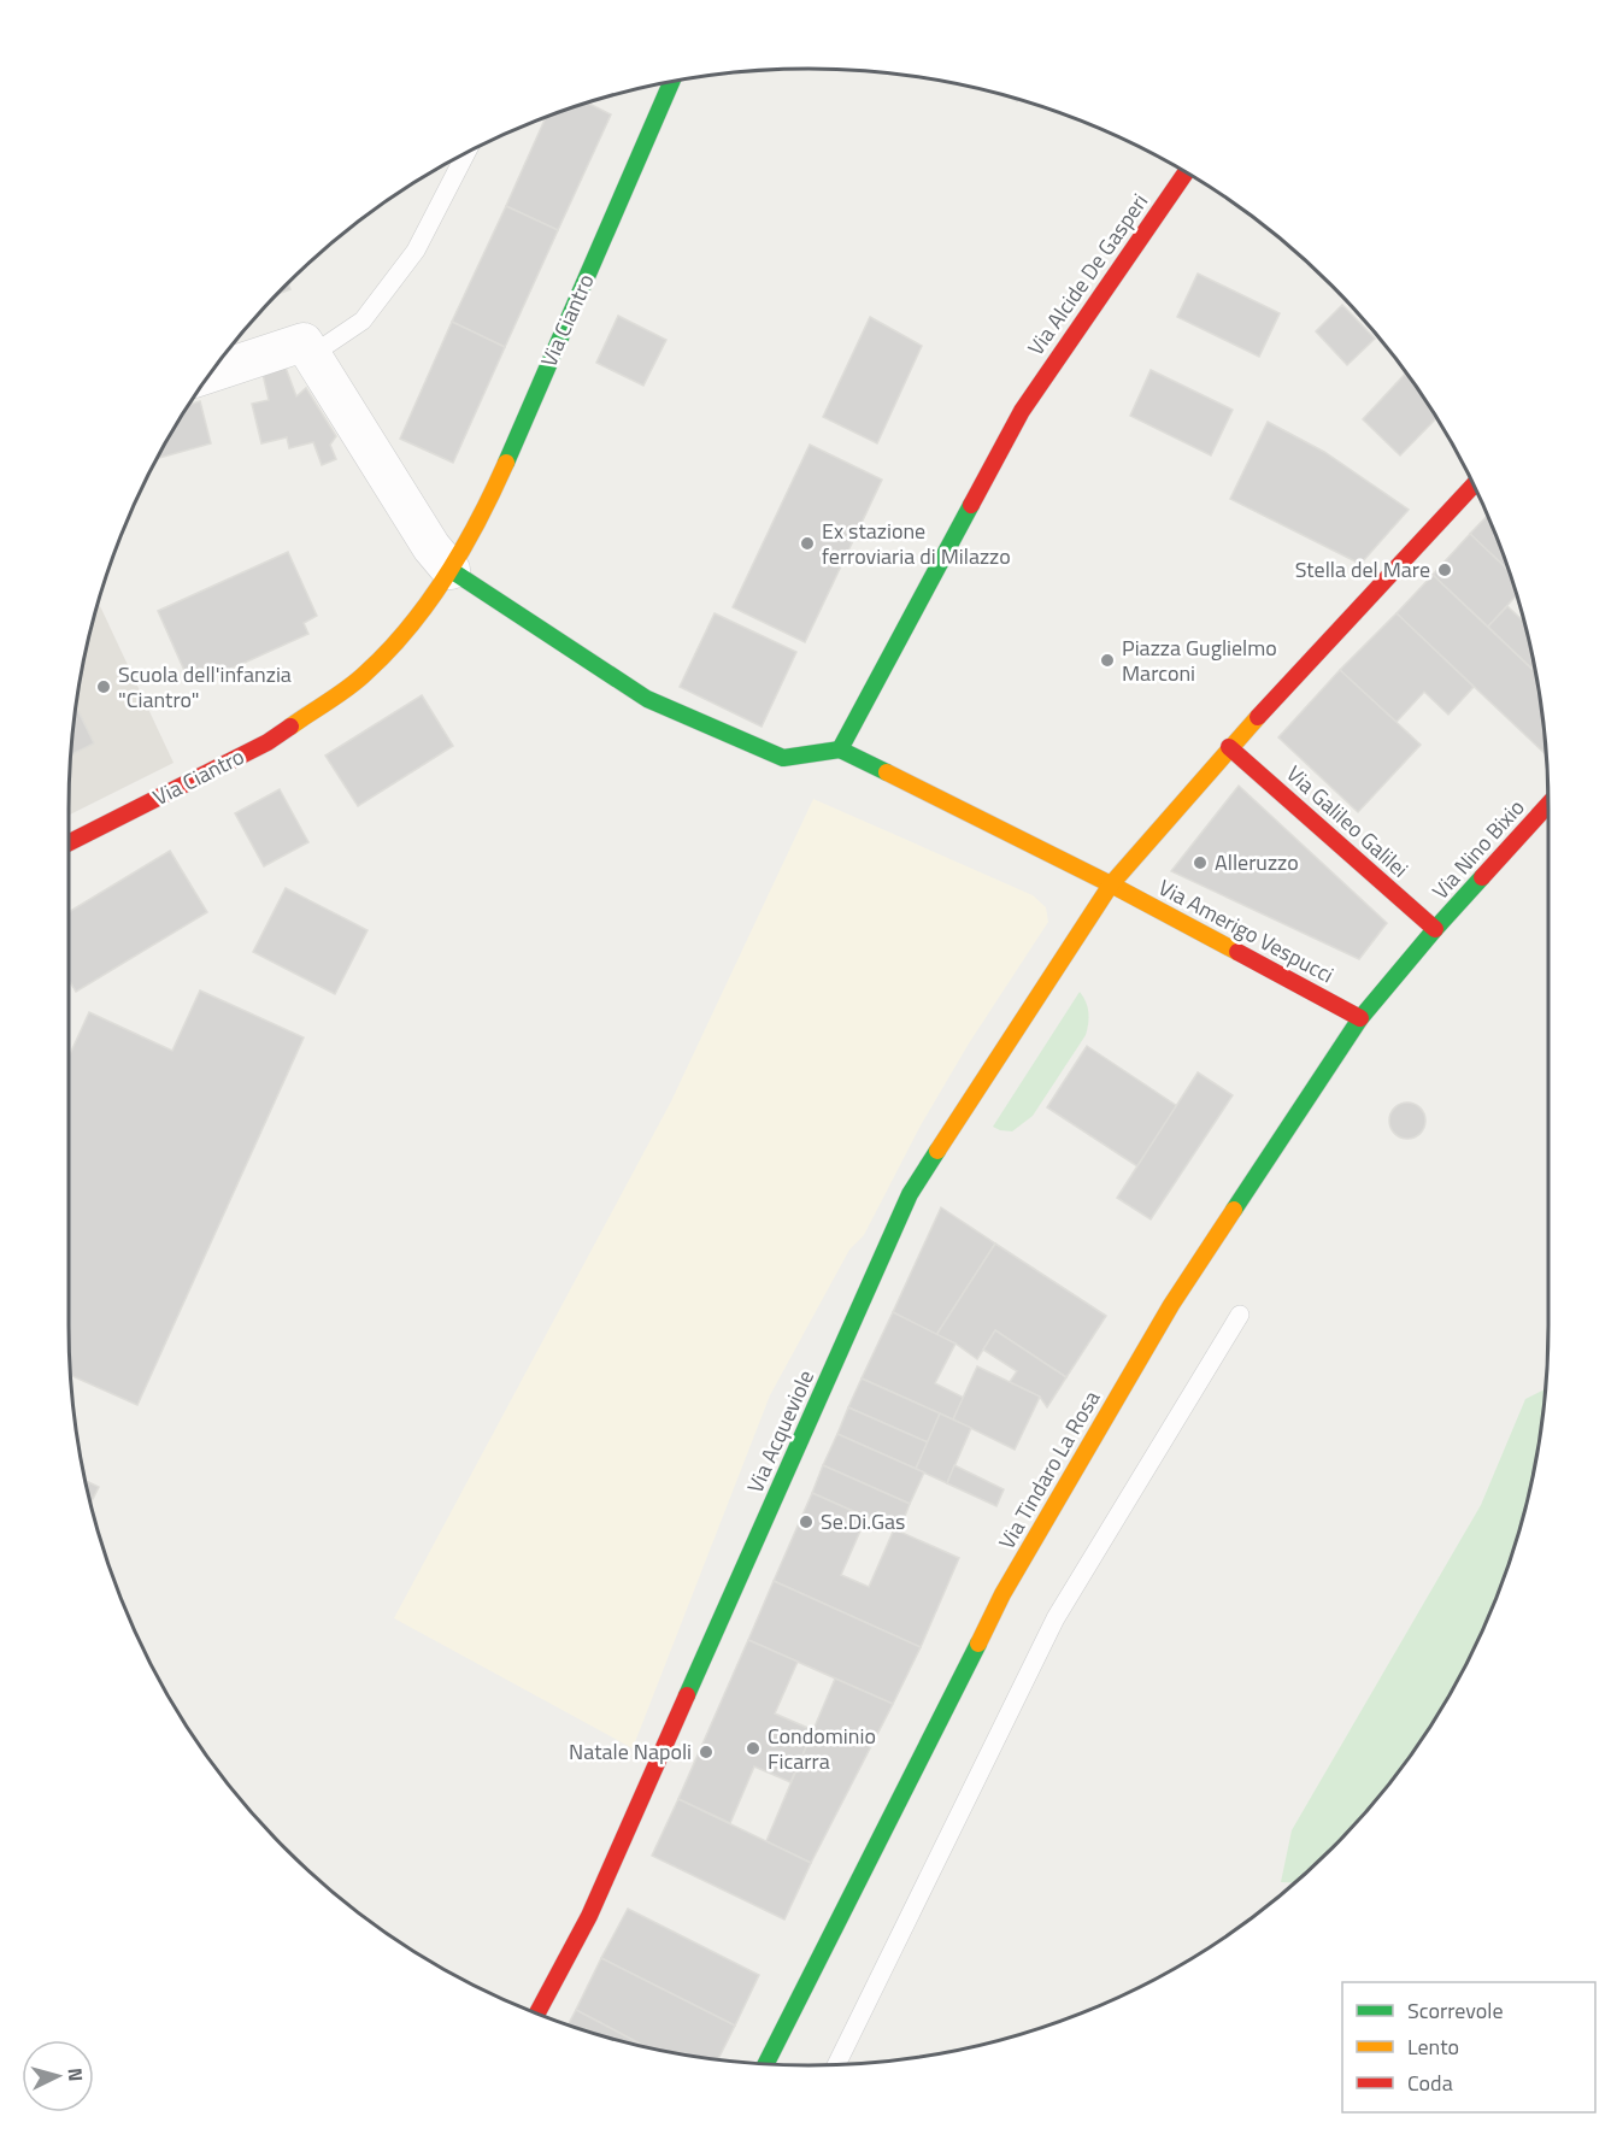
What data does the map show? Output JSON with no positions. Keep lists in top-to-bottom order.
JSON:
{
  "streets": {
    "main road": [
      "Via Alcide De Gasperi",
      "Via Ciantro",
      "Via Galileo Galilei",
      "Via Nino Bixio",
      "Via Amerigo Vespucci",
      "Via Acqueviole",
      "Via Tindaro La Rosa"
    ]
  },
  "crossings": [
    ["Via Alcide De Gasperi", "Via Amerigo Vespucci"],
    ["Via Galileo Galilei", "Via Nino Bixio"],
    ["Via Galileo Galilei", "Via Acqueviole"],
    ["Via Galileo Galilei", "Via Tindaro La Rosa"],
    ["Via Nino Bixio", "Via Tindaro La Rosa"],
    ["Via Amerigo Vespucci", "Via Acqueviole"],
    ["Via Amerigo Vespucci", "Via Tindaro La Rosa"]
  ],
  "places": [
    "Ex stazione ferroviaria di Milazzo",
    "Stella del Mare",
    "Piazza Guglielmo Marconi",
    "Scuola dell'infanzia \"Ciantro\"",
    "Alleruzzo",
    "Se.Di.Gas",
    "Condominio Ficarra",
    "Natale Napoli"
  ],
  "legend": ["Scorrevole", "Lento", "Coda"],
  "north": "right"
}
